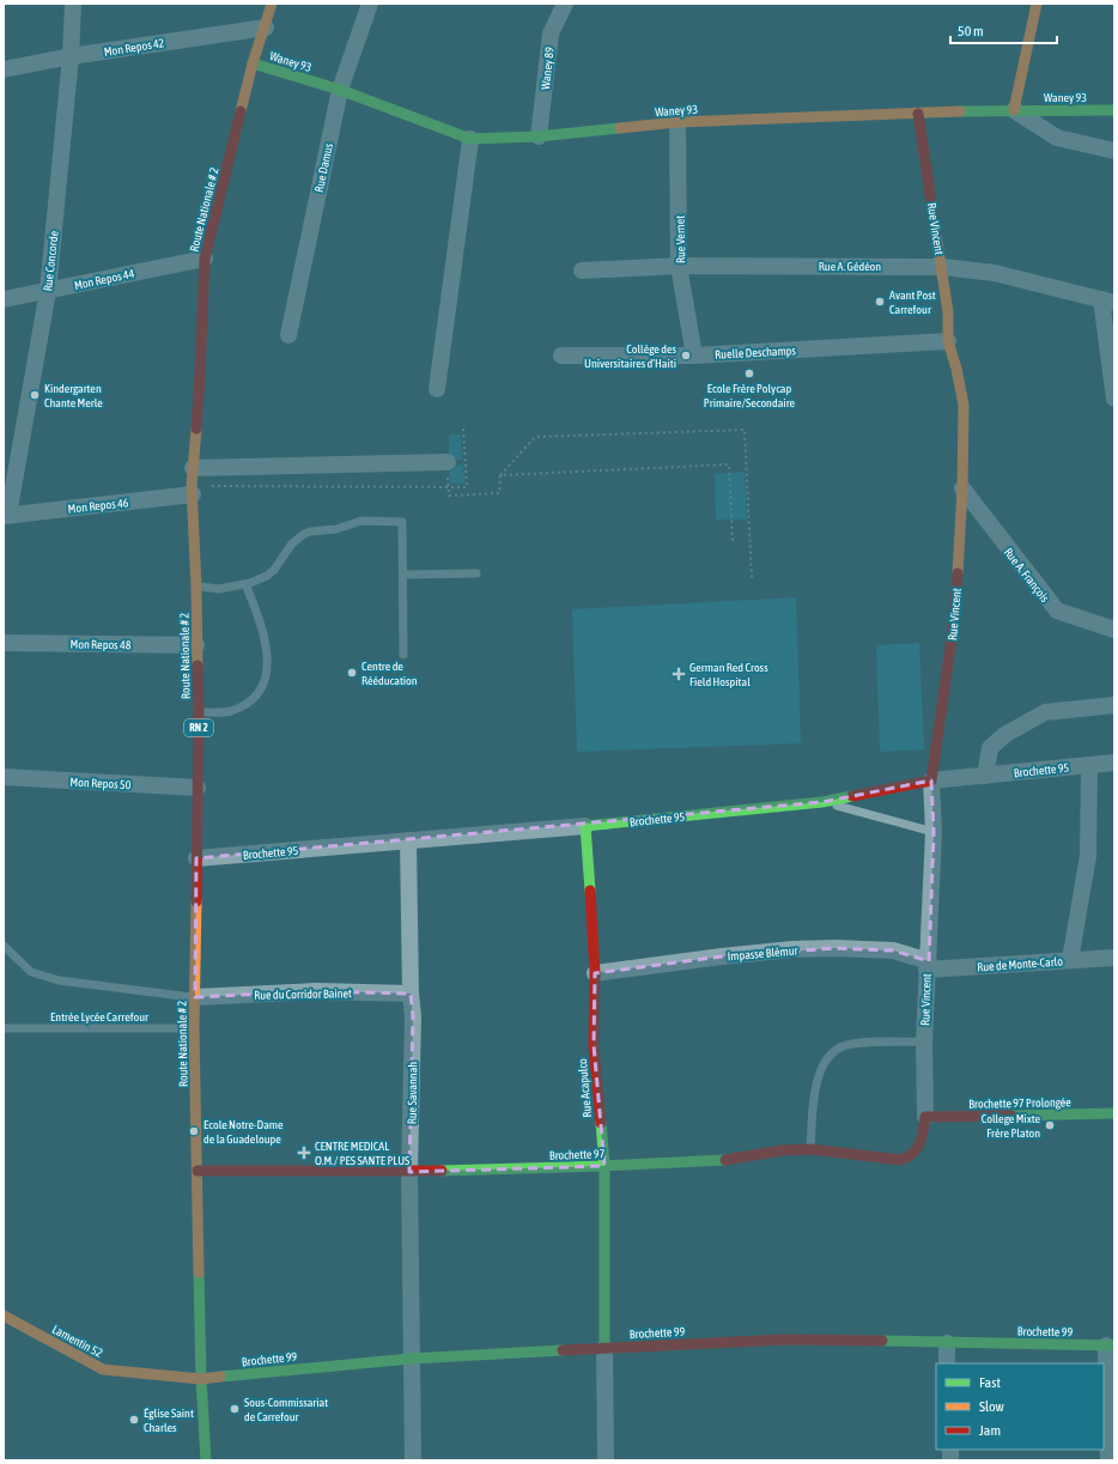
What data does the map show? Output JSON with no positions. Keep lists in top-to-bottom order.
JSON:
{
  "streets": {
    "street": [
      "Mon Repos 42",
      "Waney 93",
      "Waney 89",
      "Rue Damus",
      "Route Nationale # 2",
      "Rue Vincent",
      "Rue Vernet",
      "Rue Concorde",
      "Rue A. Gédéon",
      "Mon Repos 44",
      "Ruelle Deschamps",
      "Mon Repos 46",
      "Rue A. François",
      "Mon Repos 48",
      "RN 2",
      "Brochette 95",
      "Mon Repos 50",
      "Impasse Blémur",
      "Rue de Monte-Carlo",
      "Rue du Corridor Bainet",
      "Rue Acapulco",
      "Rue Savannah",
      "Brochette 97 Prolongée",
      "Brochette 97",
      "Brochette 99",
      "Lamentin 52"
    ],
    "lane": ["Entrée Lycée Carrefour"]
  },
  "crossings": [
    ["Mon Repos 42", "Route Nationale # 2"],
    ["Mon Repos 42", "Rue Concorde"],
    ["Waney 93", "Waney 89"],
    ["Waney 93", "Rue Damus"],
    ["Waney 93", "Route Nationale # 2"],
    ["Waney 93", "Rue Vincent"],
    ["Waney 93", "Rue Vernet"],
    ["Route Nationale # 2", "Mon Repos 44"],
    ["Route Nationale # 2", "Mon Repos 46"],
    ["Route Nationale # 2", "Mon Repos 48"],
    ["Route Nationale # 2", "Brochette 95"],
    ["Route Nationale # 2", "Mon Repos 50"],
    ["Route Nationale # 2", "Rue du Corridor Bainet"],
    ["Route Nationale # 2", "Entrée Lycée Carrefour"],
    ["Route Nationale # 2", "Brochette 97"],
    ["Route Nationale # 2", "Brochette 99"],
    ["Route Nationale # 2", "Lamentin 52"],
    ["Rue Vincent", "Rue A. Gédéon"],
    ["Rue Vincent", "Ruelle Deschamps"],
    ["Rue Vincent", "Rue A. François"],
    ["Rue Vincent", "Brochette 95"],
    ["Rue Vincent", "Impasse Blémur"],
    ["Rue Vincent", "Rue de Monte-Carlo"],
    ["Rue Vincent", "Brochette 97 Prolongée"],
    ["Rue Vincent", "Brochette 97"],
    ["Rue Vernet", "Rue A. Gédéon"],
    ["Rue Vernet", "Ruelle Deschamps"],
    ["Rue Concorde", "Mon Repos 44"],
    ["Rue Concorde", "Mon Repos 46"],
    ["Brochette 95", "Rue Acapulco"],
    ["Brochette 95", "Rue Savannah"],
    ["Impasse Blémur", "Rue de Monte-Carlo"],
    ["Impasse Blémur", "Rue Acapulco"],
    ["Rue du Corridor Bainet", "Rue Savannah"],
    ["Rue Acapulco", "Brochette 97"],
    ["Rue Acapulco", "Brochette 99"],
    ["Rue Savannah", "Brochette 97"],
    ["Rue Savannah", "Brochette 99"],
    ["Brochette 97 Prolongée", "Brochette 97"],
    ["Brochette 99", "Lamentin 52"]
  ],
  "places": {
    "other": [
      "Avant Post Carrefour",
      "Collège des Universitaires d’Haiti",
      "Ecole Frère Polycap Primaire/Secondaire",
      "Kindergarten Chante Merle",
      "Centre de Rééducation",
      "College Mixte Frère Platon",
      "Ecole Notre-Dame de la Guadeloupe",
      "Sous-Commissariat de Carrefour",
      "Église Saint Charles"
    ],
    "health": ["German Red Cross Field Hospital", "CENTRE MEDICAL O.M./ PES SANTE PLUS"]
  },
  "legend": ["Fast", "Slow", "Jam"],
  "scale_bar": "50 m"
}
